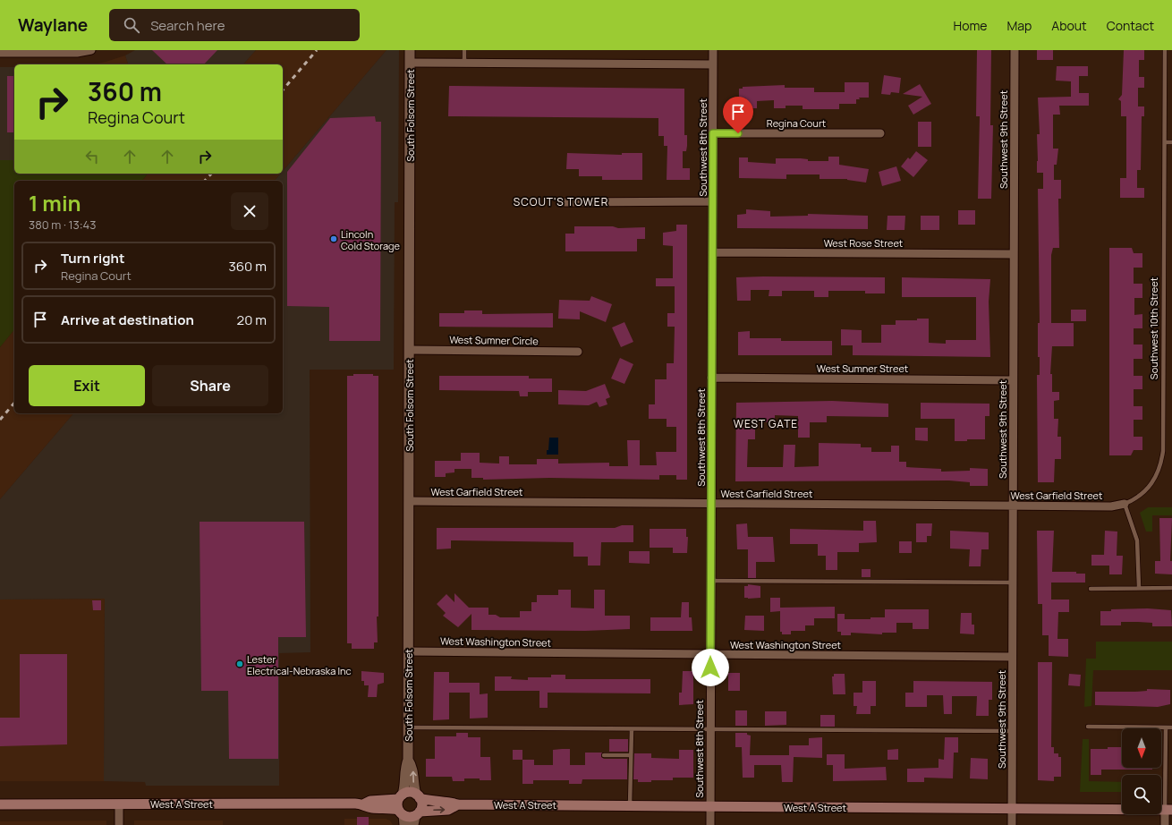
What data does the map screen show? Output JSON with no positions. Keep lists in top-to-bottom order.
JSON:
{
  "streets": {
    "main road": ["West A Street"],
    "street": [
      "South Folsom Street",
      "Regina Court",
      "Southwest 9th Street",
      "Southwest 8th Street",
      "West Rose Street",
      "West Sumner Circle",
      "West Sumner Street",
      "West Garfield Street",
      "West Washington Street"
    ],
    "lane": ["Southwest 10th Street"]
  },
  "crossings": [
    ["South Folsom Street", "West Sumner Circle"],
    ["South Folsom Street", "West Garfield Street"],
    ["South Folsom Street", "West Washington Street"],
    ["South Folsom Street", "West A Street"],
    ["Regina Court", "Southwest 8th Street"],
    ["Southwest 9th Street", "West Rose Street"],
    ["Southwest 9th Street", "West Sumner Street"],
    ["Southwest 9th Street", "West Garfield Street"],
    ["Southwest 9th Street", "West Washington Street"],
    ["Southwest 9th Street", "West A Street"],
    ["Southwest 8th Street", "West Rose Street"],
    ["Southwest 8th Street", "West Sumner Street"],
    ["Southwest 8th Street", "West Garfield Street"],
    ["Southwest 8th Street", "West Washington Street"],
    ["Southwest 8th Street", "West A Street"],
    ["Southwest 10th Street", "West Garfield Street"]
  ],
  "districts": ["SCOUT'S TOWER", "WEST GATE"],
  "places": ["Lincoln Cold Storage", "Lester Electrical-Nebraska Inc"],
  "north": "bottom",
  "page": {
    "header": "Waylane",
    "search": "Search here",
    "nav": [
      "Home",
      "Map",
      "About",
      "Contact"
    ],
    "turn": ["360 m", "Regina Court"],
    "heading": ["1 min", "380 m · 13:43"],
    "list": [
      {
        "name": "Turn right",
        "note": "Regina Court",
        "value": "360 m"
      },
      {
        "name": "Arrive at destination",
        "value": "20 m"
      }
    ],
    "buttons": ["Exit", "Share"]
  }
}
